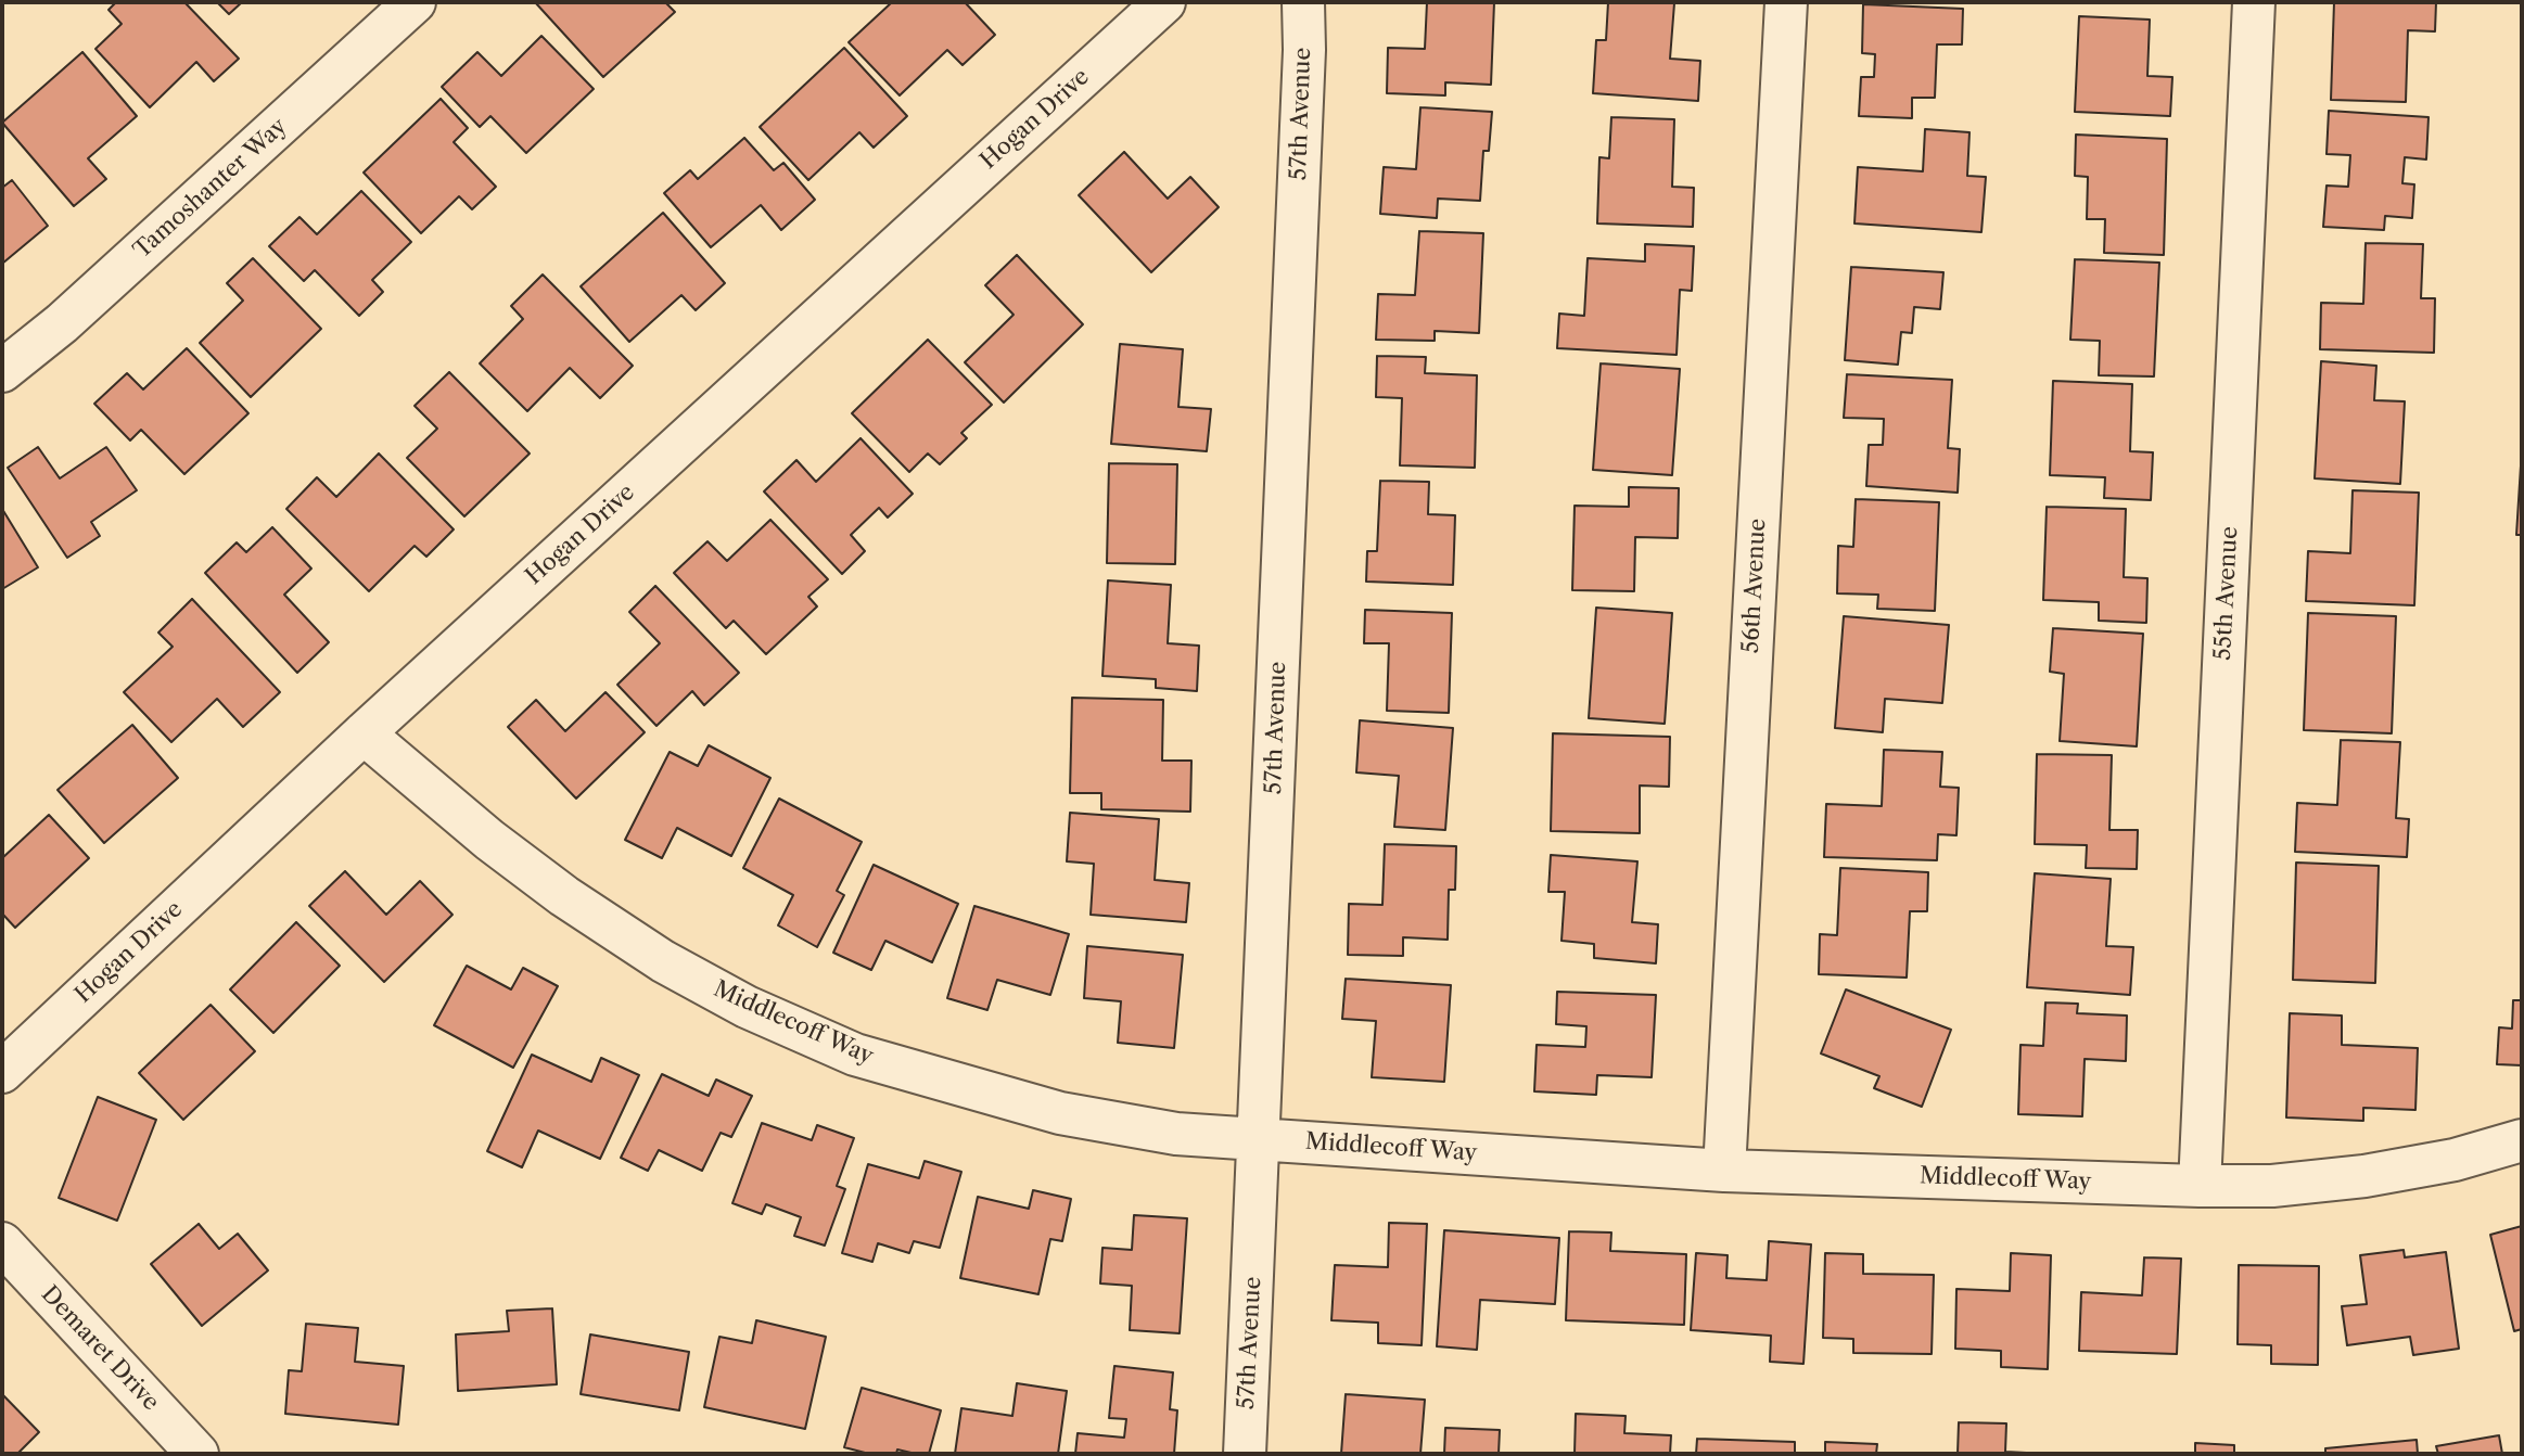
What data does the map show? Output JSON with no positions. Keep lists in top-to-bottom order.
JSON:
{
  "streets": {
    "street": [
      "57th Avenue",
      "Hogan Drive",
      "Tamoshanter Way",
      "56th Avenue",
      "55th Avenue",
      "Middlecoff Way",
      "Demaret Drive"
    ]
  },
  "crossings": [
    ["57th Avenue", "Middlecoff Way"],
    ["Hogan Drive", "Middlecoff Way"],
    ["56th Avenue", "Middlecoff Way"],
    ["55th Avenue", "Middlecoff Way"]
  ]
}
